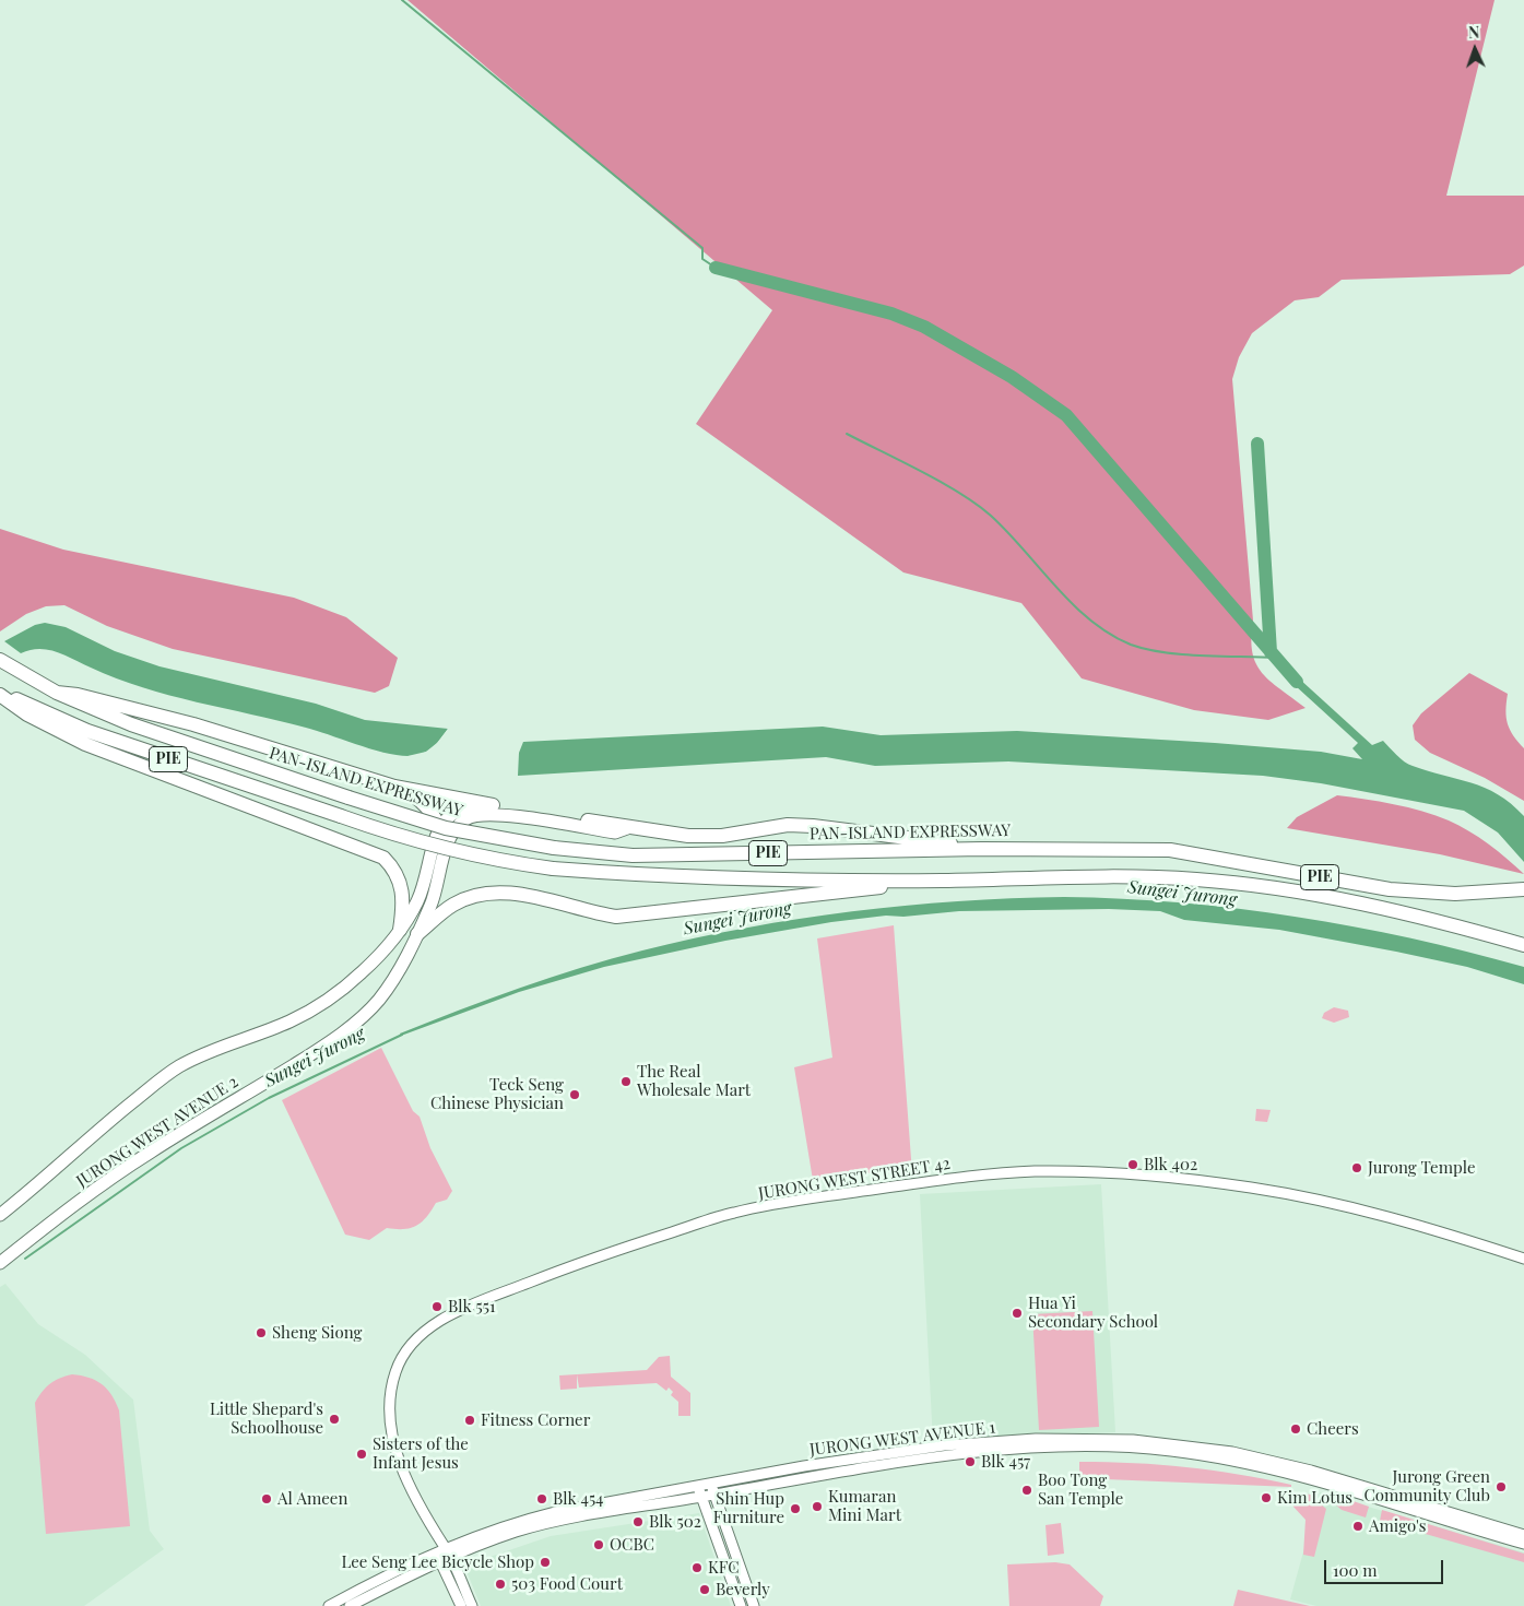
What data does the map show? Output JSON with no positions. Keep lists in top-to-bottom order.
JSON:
{
  "streets": {
    "highway": ["PIE", "PAN-ISLAND EXPRESSWAY"],
    "main road": ["JURONG WEST AVENUE 2"],
    "street": ["JURONG WEST STREET 42", "JURONG WEST AVENUE 1"]
  },
  "crossings": [
    ["JURONG WEST STREET 42", "JURONG WEST AVENUE 1"]
  ],
  "water": ["Sungei Jurong"],
  "places": [
    "The Real Wholesale Mart",
    "Teck Seng Chinese Physician",
    "Blk 402",
    "Jurong Temple",
    "Blk 551",
    "Hua Yi Secondary School",
    "Sheng Siong",
    "Little Shepard's Schoolhouse",
    "Fitness Corner",
    "Cheers",
    "Sisters of the Infant Jesus",
    "Blk 457",
    "Jurong Green Community Club",
    "Boo Tong San Temple",
    "Kim Lotus",
    "Al Ameen",
    "Blk 454",
    "Kumaran Mini Mart",
    "Shin Hup Furniture",
    "Blk 502",
    "Amigo's",
    "OCBC",
    "Lee Seng Lee Bicycle Shop",
    "KFC",
    "503 Food Court",
    "Beverly"
  ],
  "scale_bar": "100 m",
  "north": "top"
}
